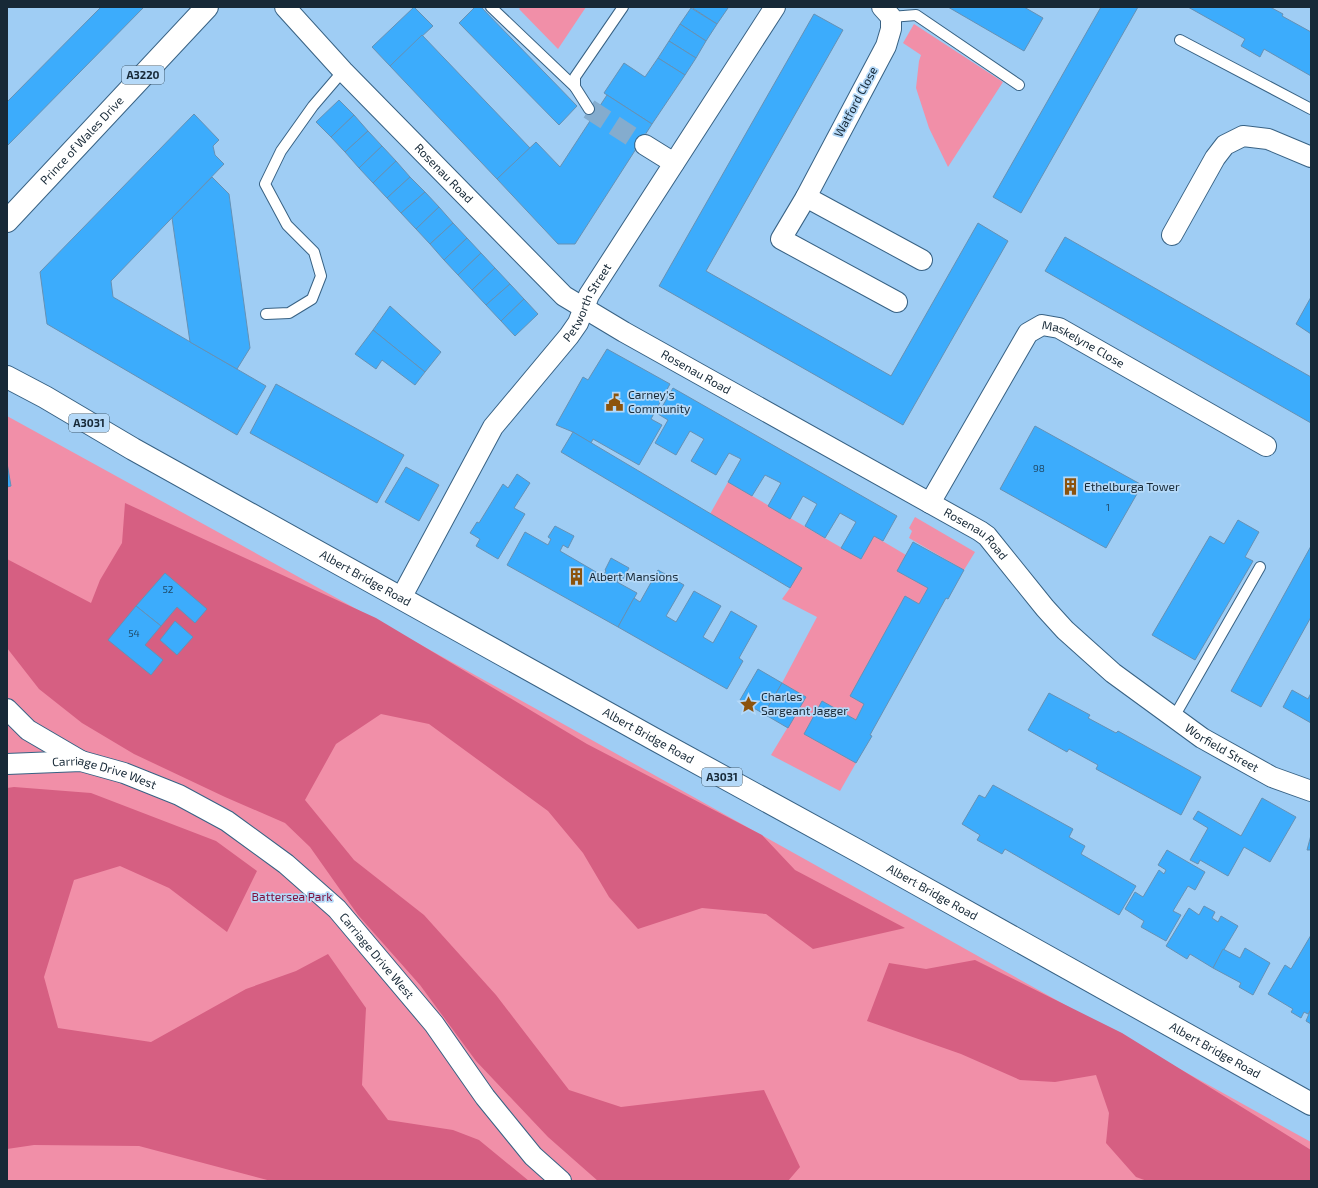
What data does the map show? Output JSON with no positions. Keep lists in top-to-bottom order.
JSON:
{
  "streets": {
    "main road": [
      "A3220",
      "Prince of Wales Drive",
      "A3031",
      "Albert Bridge Road"
    ],
    "street": [
      "Watford Close",
      "Rosenau Road",
      "Petworth Street",
      "Maskelyne Close",
      "Worfield Street",
      "Carriage Drive West"
    ]
  },
  "crossings": [
    ["Rosenau Road", "Petworth Street"],
    ["Rosenau Road", "Maskelyne Close"],
    ["Rosenau Road", "Worfield Street"],
    ["Petworth Street", "Albert Bridge Road"]
  ],
  "parks": ["Battersea Park"],
  "places": {
    "public building": ["Carney's Community"],
    "building": ["Ethelburga Tower", "Albert Mansions"],
    "place": ["Charles Sargeant Jagger"]
  },
  "house_numbers": [
    "98",
    "1",
    "52",
    "54"
  ]
}
